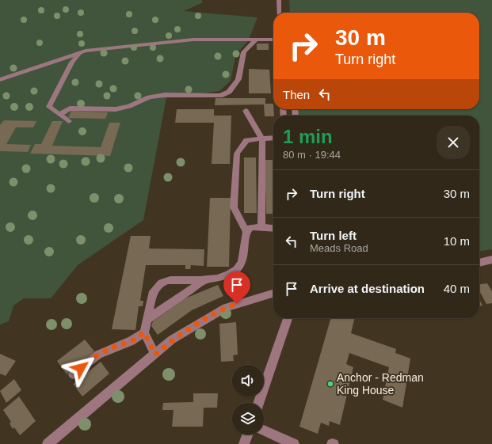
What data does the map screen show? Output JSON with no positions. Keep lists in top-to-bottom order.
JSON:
{
  "places": ["Anchor - Redman King House"],
  "page": {
    "turn": ["30 m", "Turn right"],
    "then": "Then",
    "heading": ["1 min", "80 m · 19:44"],
    "list": [
      {
        "name": "Turn right",
        "value": "30 m"
      },
      {
        "name": "Turn left",
        "note": "Meads Road",
        "value": "10 m"
      },
      {
        "name": "Arrive at destination",
        "value": "40 m"
      }
    ]
  }
}
